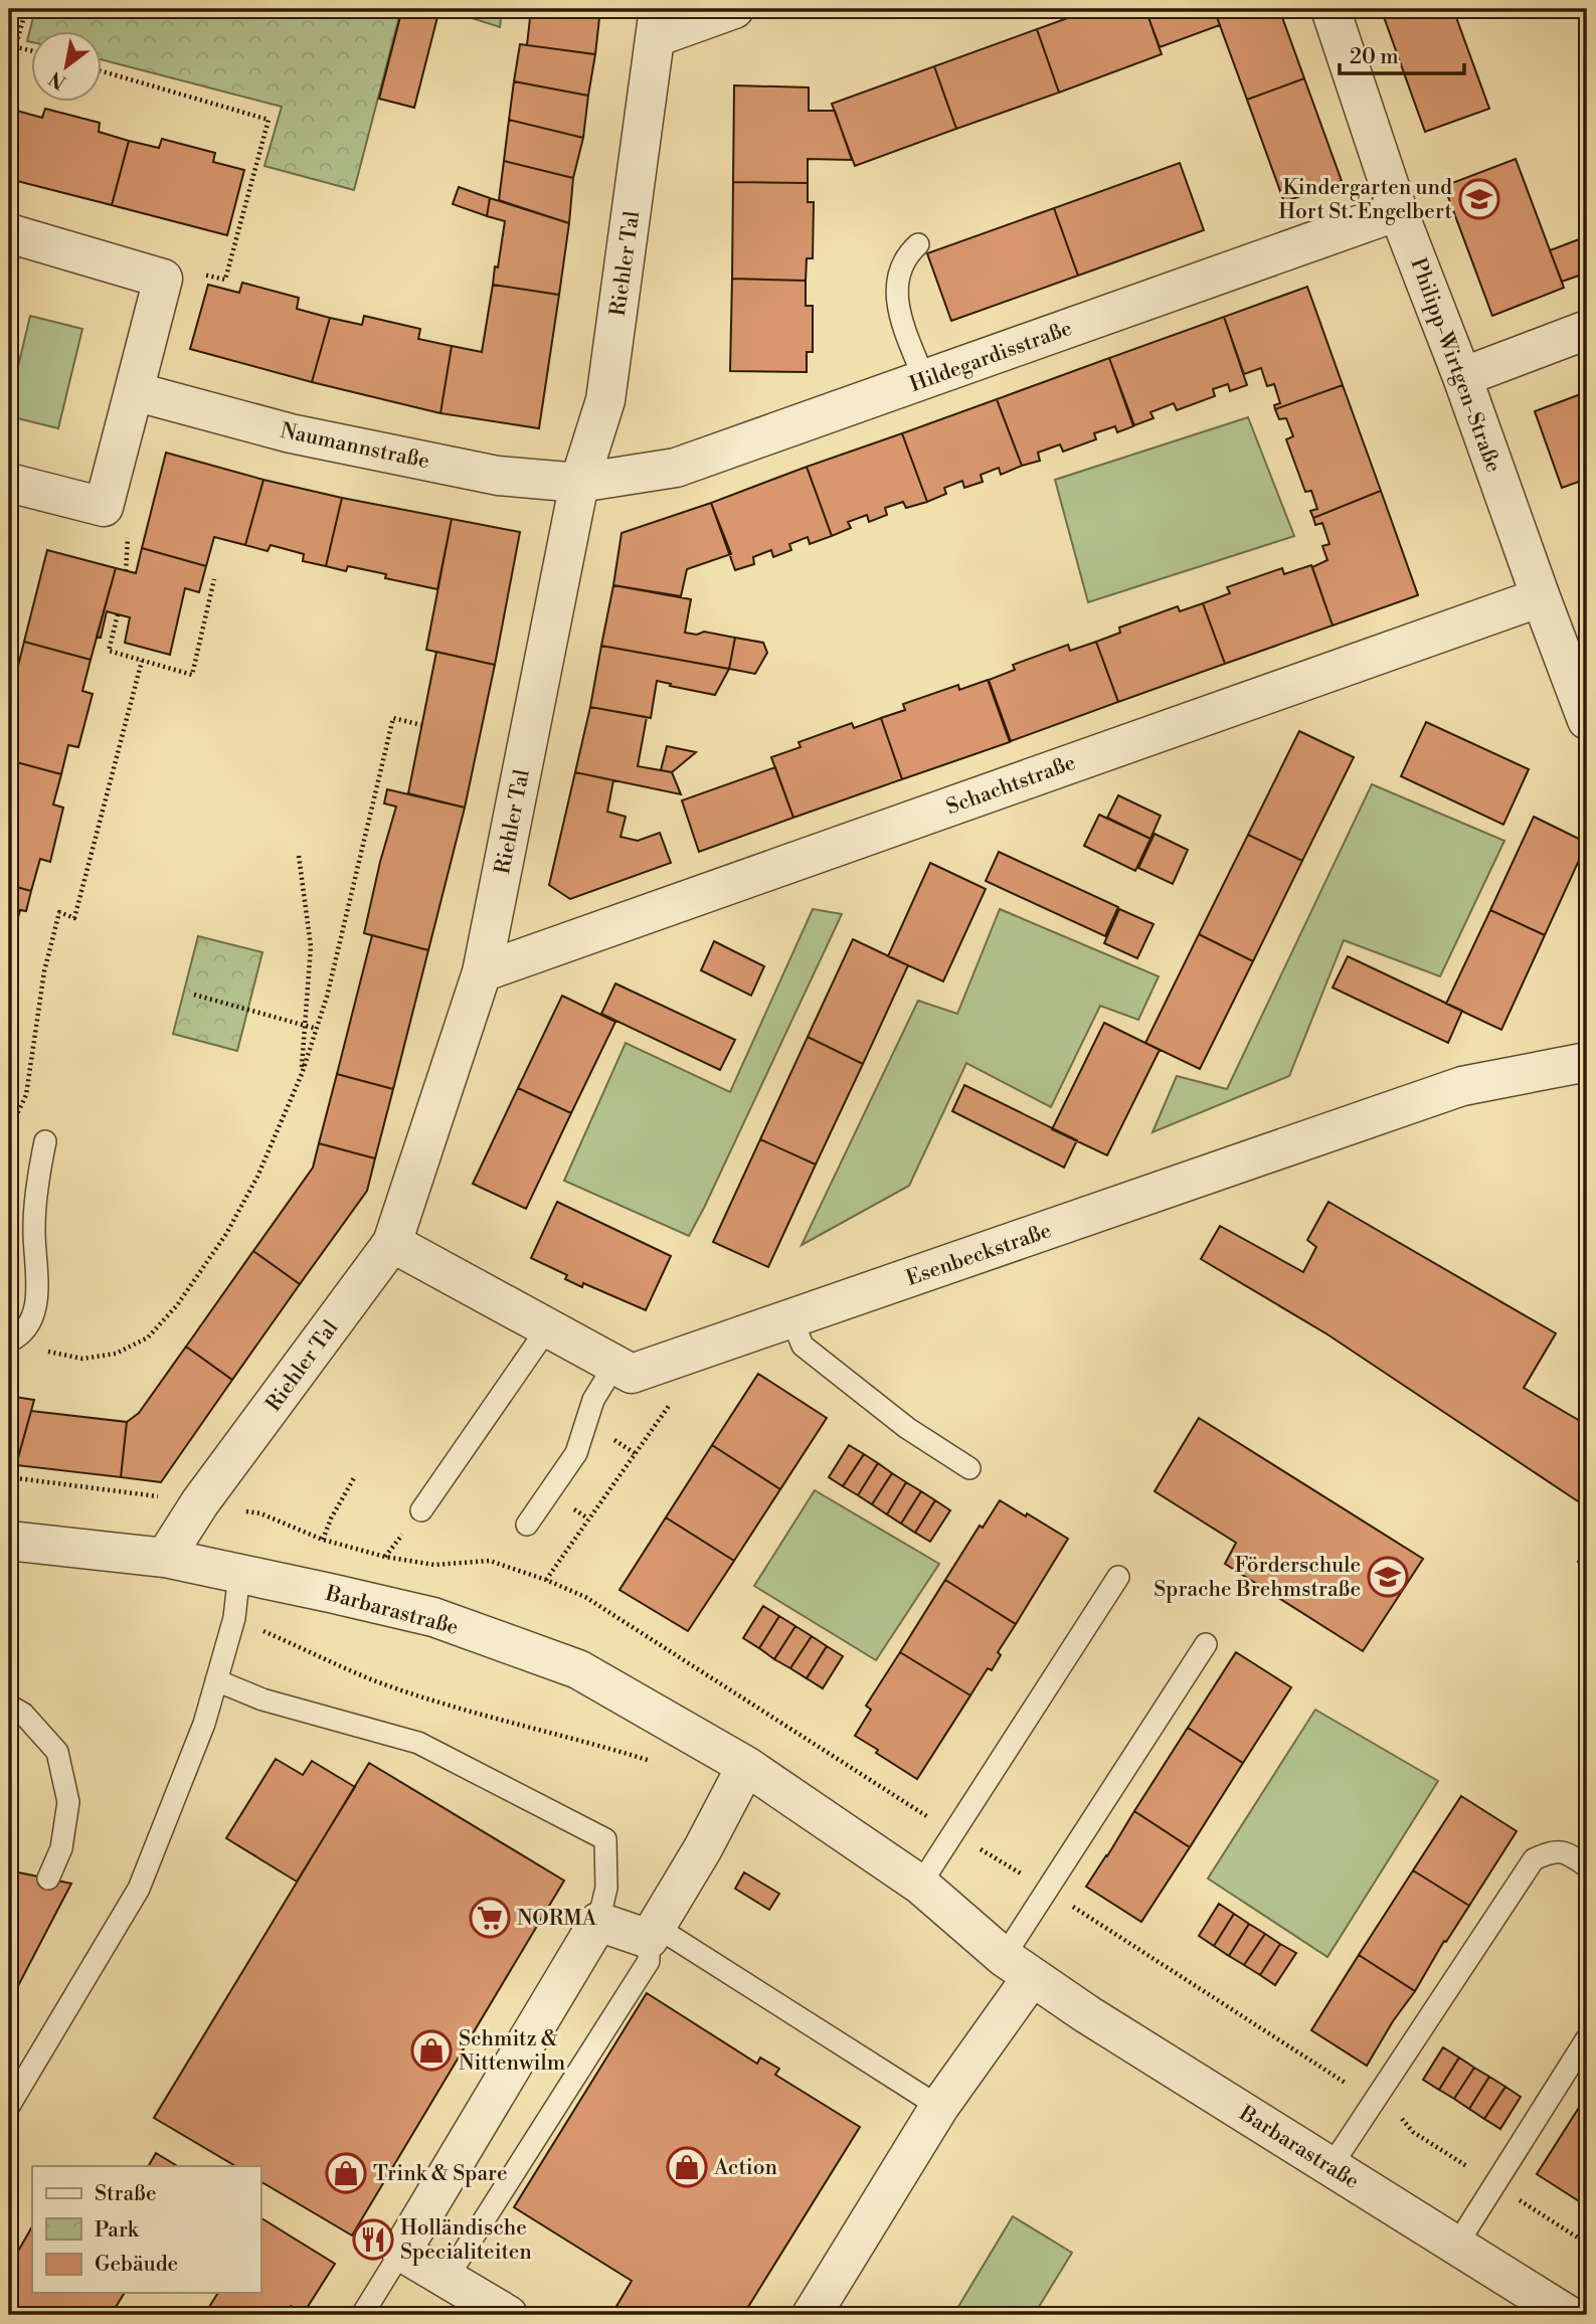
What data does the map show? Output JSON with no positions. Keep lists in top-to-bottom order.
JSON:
{
  "streets": {
    "street": [
      "Riehler Tal",
      "Hildegardisstraße",
      "Philipp-Wirtgen-Straße",
      "Naumannstraße",
      "Schachtstraße",
      "Esenbeckstraße",
      "Barbarastraße"
    ]
  },
  "crossings": [
    ["Riehler Tal", "Hildegardisstraße"],
    ["Riehler Tal", "Naumannstraße"],
    ["Riehler Tal", "Schachtstraße"],
    ["Riehler Tal", "Esenbeckstraße"],
    ["Riehler Tal", "Barbarastraße"],
    ["Hildegardisstraße", "Philipp-Wirtgen-Straße"],
    ["Hildegardisstraße", "Naumannstraße"],
    ["Philipp-Wirtgen-Straße", "Schachtstraße"]
  ],
  "places": {
    "school or university": ["Kindergarten und Hort St. Engelbert", "Förderschule Sprache Brehmstraße"],
    "supermarket": ["NORMA"],
    "shop": ["Schmitz & Nittenwilm", "Action", "Trink & Spare"],
    "restaurant": ["Holländische Specialiteiten"]
  },
  "legend": ["Straße", "Park", "Gebäude"],
  "scale_bar": "20 m",
  "north": "bottom left"
}
